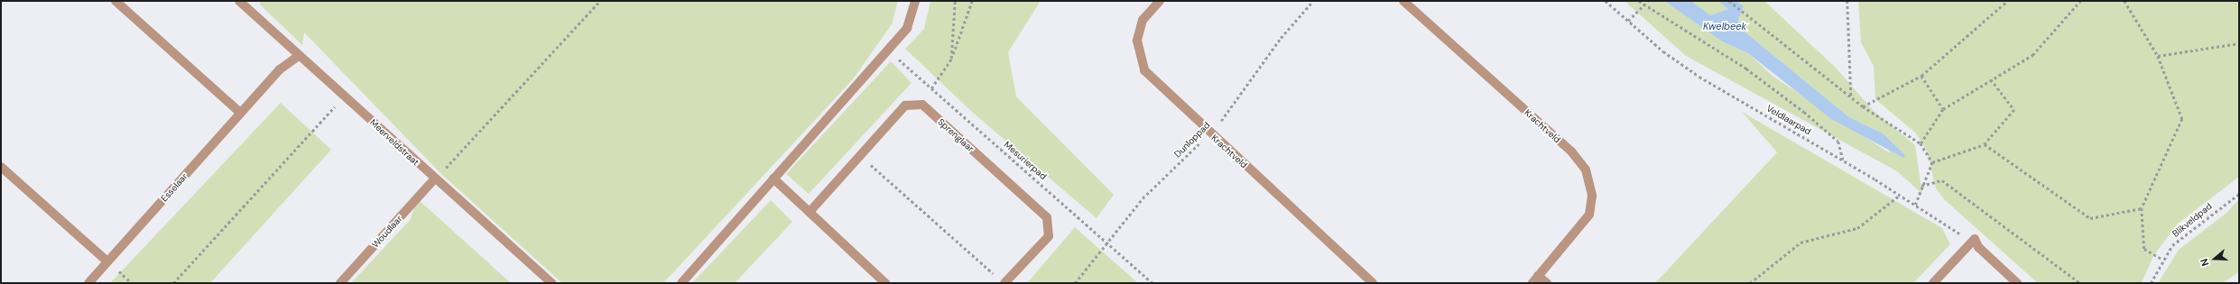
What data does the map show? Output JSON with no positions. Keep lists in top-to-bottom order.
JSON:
{
  "streets": {
    "street": [
      "Krachtveld",
      "Sprenglaar",
      "Meerveldstraat",
      "Esselaar",
      "Woudlaar"
    ],
    "path": [
      "Veldlaarpad",
      "Dunloppad",
      "Mesurierpad",
      "Blikveldpad"
    ]
  },
  "crossings": [
    ["Krachtveld", "Dunloppad"],
    ["Dunloppad", "Mesurierpad"],
    ["Meerveldstraat", "Esselaar"],
    ["Meerveldstraat", "Woudlaar"]
  ],
  "water": ["Kwelbeek"],
  "north": "left"
}
